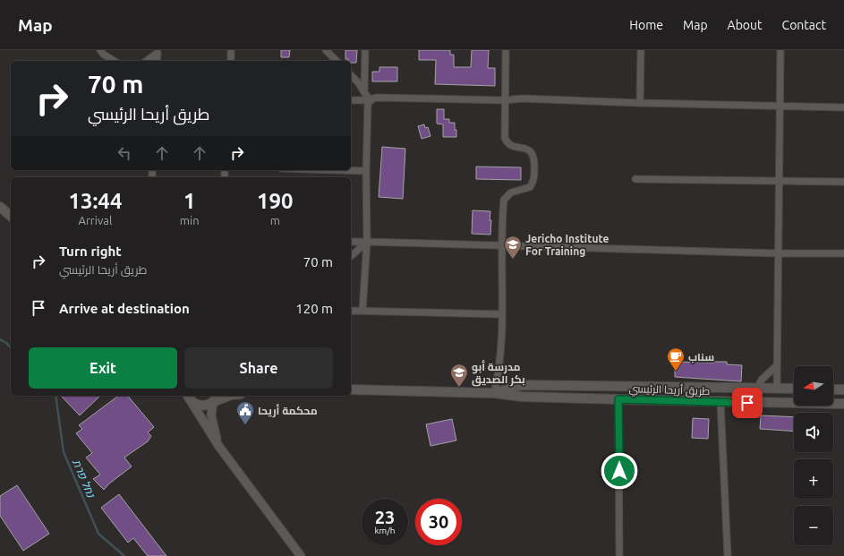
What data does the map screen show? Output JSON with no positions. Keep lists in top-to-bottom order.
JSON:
{
  "streets": {
    "main road": ["طريق أريحا الرئيسي"]
  },
  "water": ["נחל פרת"],
  "places": {
    "school or university": ["Jericho Institute For Training", "مدرسة أبو بكر الصديق"],
    "cafe": ["سناب"],
    "public building": ["محكمة أريحا"]
  },
  "north": "left",
  "page": {
    "header": "Map",
    "nav": [
      "Home",
      "Map",
      "About",
      "Contact"
    ],
    "turn": ["70 m", "طريق أريحا الرئيسي"],
    "eta": [
      "13:44",
      "Arrival",
      "1",
      "min",
      "190",
      "m"
    ],
    "list": [
      {
        "name": "Turn right",
        "note": "طريق أريحا الرئيسي",
        "value": "70 m"
      },
      {
        "name": "Arrive at destination",
        "value": "120 m"
      }
    ],
    "buttons": ["Exit", "Share"],
    "map_buttons": ["+", "−"],
    "speed": "23 km/h",
    "limit": "30"
  }
}
